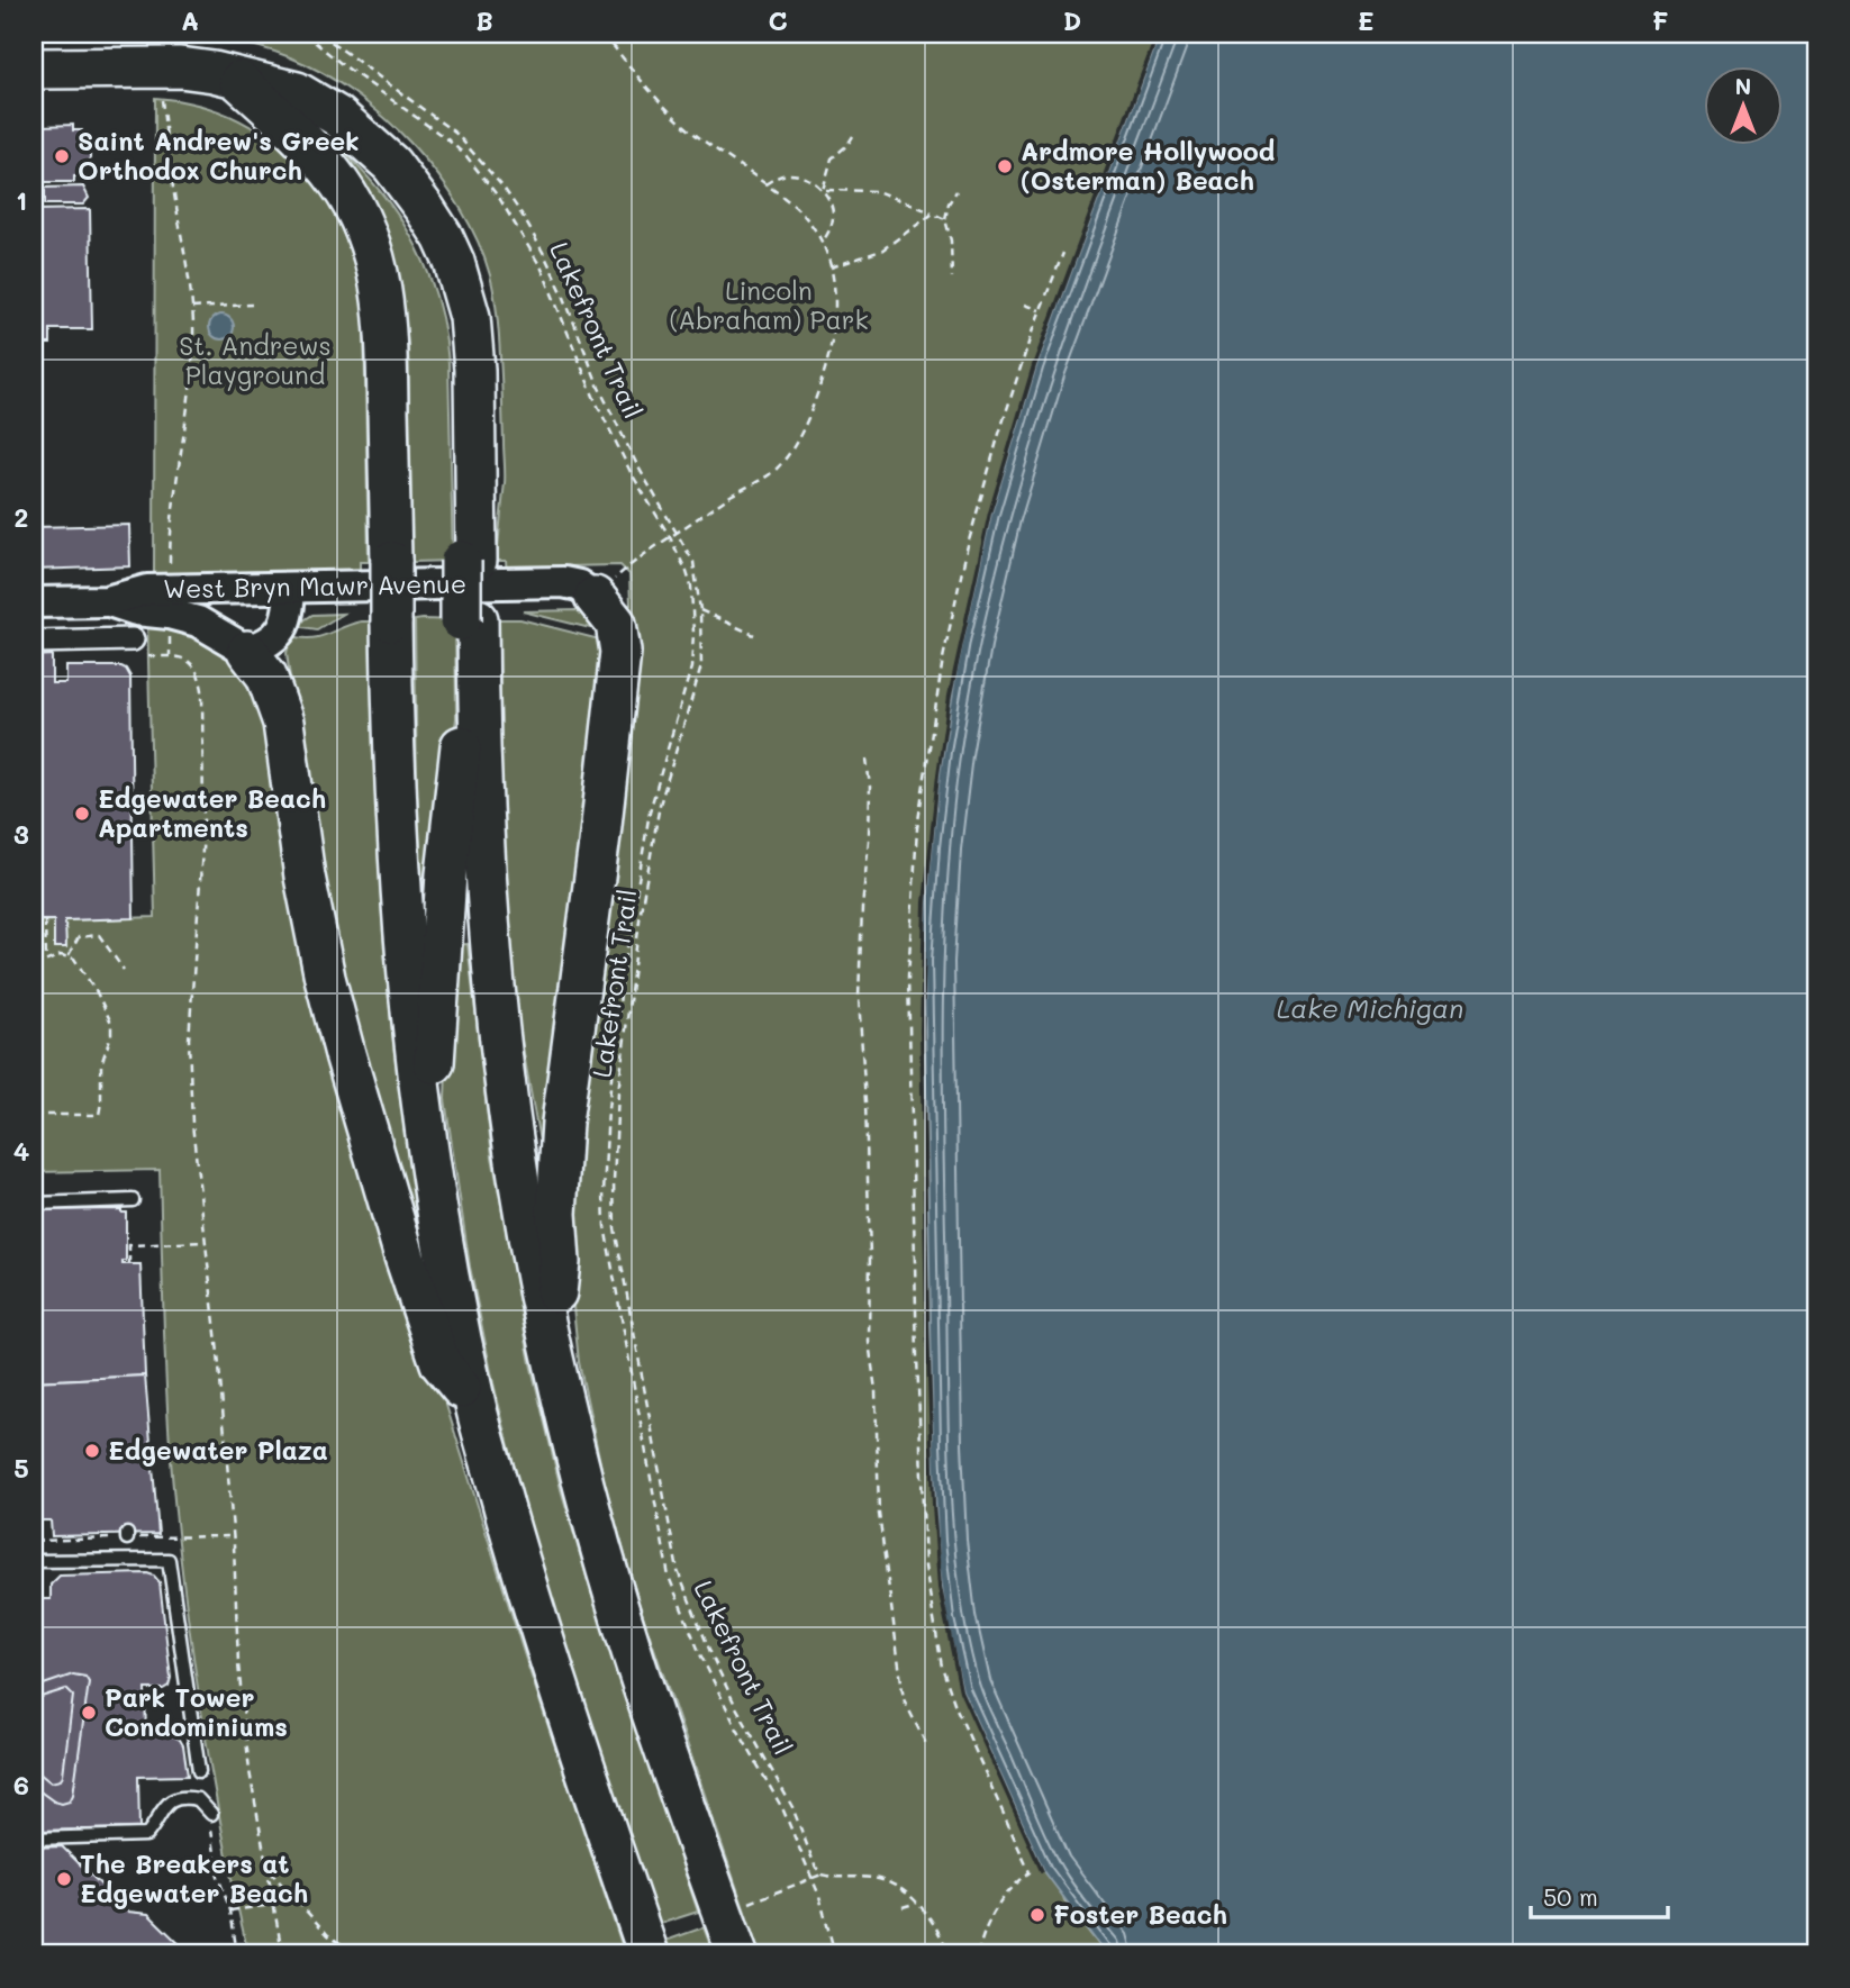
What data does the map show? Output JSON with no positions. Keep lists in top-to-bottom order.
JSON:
{
  "streets": {
    "main road": ["West Bryn Mawr Avenue"],
    "path": ["Lakefront Trail"]
  },
  "water": ["Lake Michigan"],
  "parks": ["Lincoln (Abraham) Park", "St. Andrews Playground"],
  "places": [
    "Saint Andrew's Greek Orthodox Church",
    "Ardmore Hollywood (Osterman) Beach",
    "Edgewater Beach Apartments",
    "Edgewater Plaza",
    "Park Tower Condominiums",
    "The Breakers at Edgewater Beach",
    "Foster Beach"
  ],
  "scale_bar": "50 m",
  "north": "top",
  "grid": {
    "columns": [
      "A",
      "B",
      "C",
      "D",
      "E",
      "F"
    ],
    "rows": [
      "1",
      "2",
      "3",
      "4",
      "5",
      "6"
    ]
  }
}
